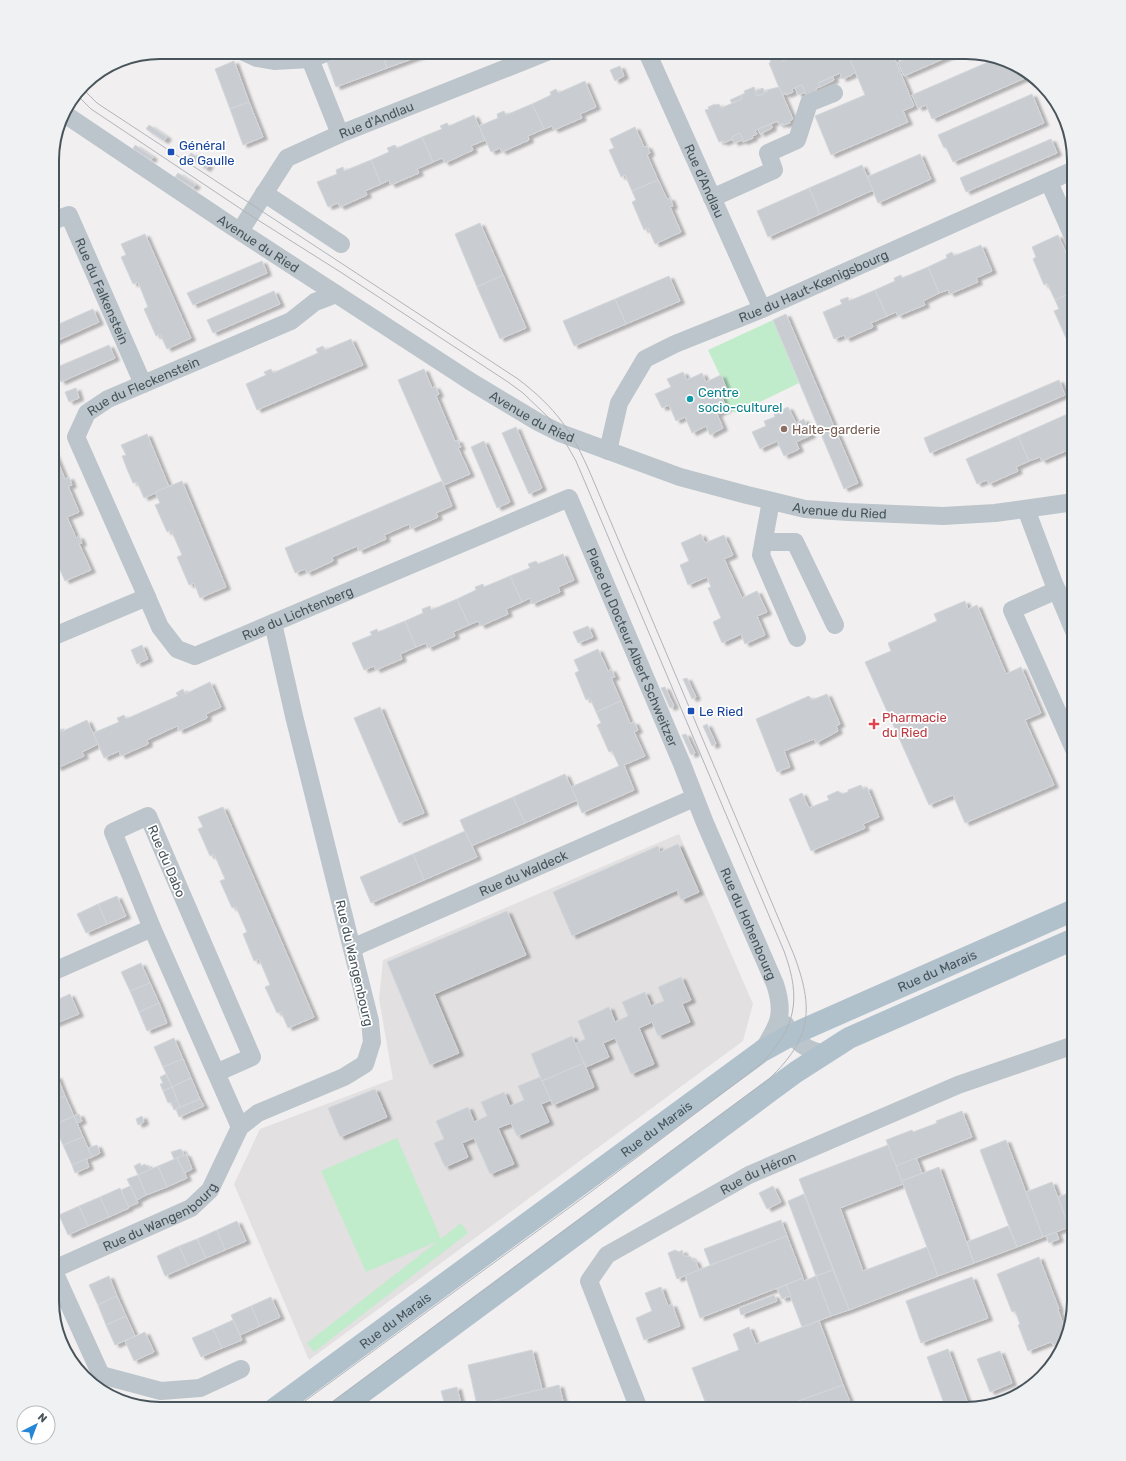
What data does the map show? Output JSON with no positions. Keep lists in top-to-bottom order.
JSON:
{
  "streets": {
    "main road": ["Rue du Marais"],
    "street": [
      "Rue d'Andlau",
      "Avenue du Ried",
      "Rue du Haut-Kœnigsbourg",
      "Rue du Falkenstein",
      "Rue du Fleckenstein",
      "Rue du Lichtenberg",
      "Place du Docteur Albert Schweitzer",
      "Rue du Dabo",
      "Rue du Waldeck",
      "Rue du Hohenbourg",
      "Rue du Wangenbourg",
      "Rue du Héron"
    ]
  },
  "crossings": [
    ["Rue d'Andlau", "Avenue du Ried"],
    ["Rue d'Andlau", "Rue du Haut-Kœnigsbourg"],
    ["Avenue du Ried", "Rue du Haut-Kœnigsbourg"],
    ["Avenue du Ried", "Rue du Fleckenstein"],
    ["Rue du Falkenstein", "Rue du Fleckenstein"],
    ["Rue du Fleckenstein", "Rue du Lichtenberg"],
    ["Rue du Lichtenberg", "Place du Docteur Albert Schweitzer"],
    ["Rue du Lichtenberg", "Rue du Wangenbourg"],
    ["Place du Docteur Albert Schweitzer", "Rue du Waldeck"],
    ["Place du Docteur Albert Schweitzer", "Rue du Hohenbourg"],
    ["Rue du Dabo", "Rue du Wangenbourg"],
    ["Rue du Waldeck", "Rue du Hohenbourg"],
    ["Rue du Waldeck", "Rue du Wangenbourg"],
    ["Rue du Hohenbourg", "Rue du Marais"]
  ],
  "places": {
    "transit": ["Général de Gaulle", "Le Ried"],
    "other": ["Centre socio-culturel", "Halte-garderie"],
    "health": ["Pharmacie du Ried"]
  },
  "north": "top right"
}
